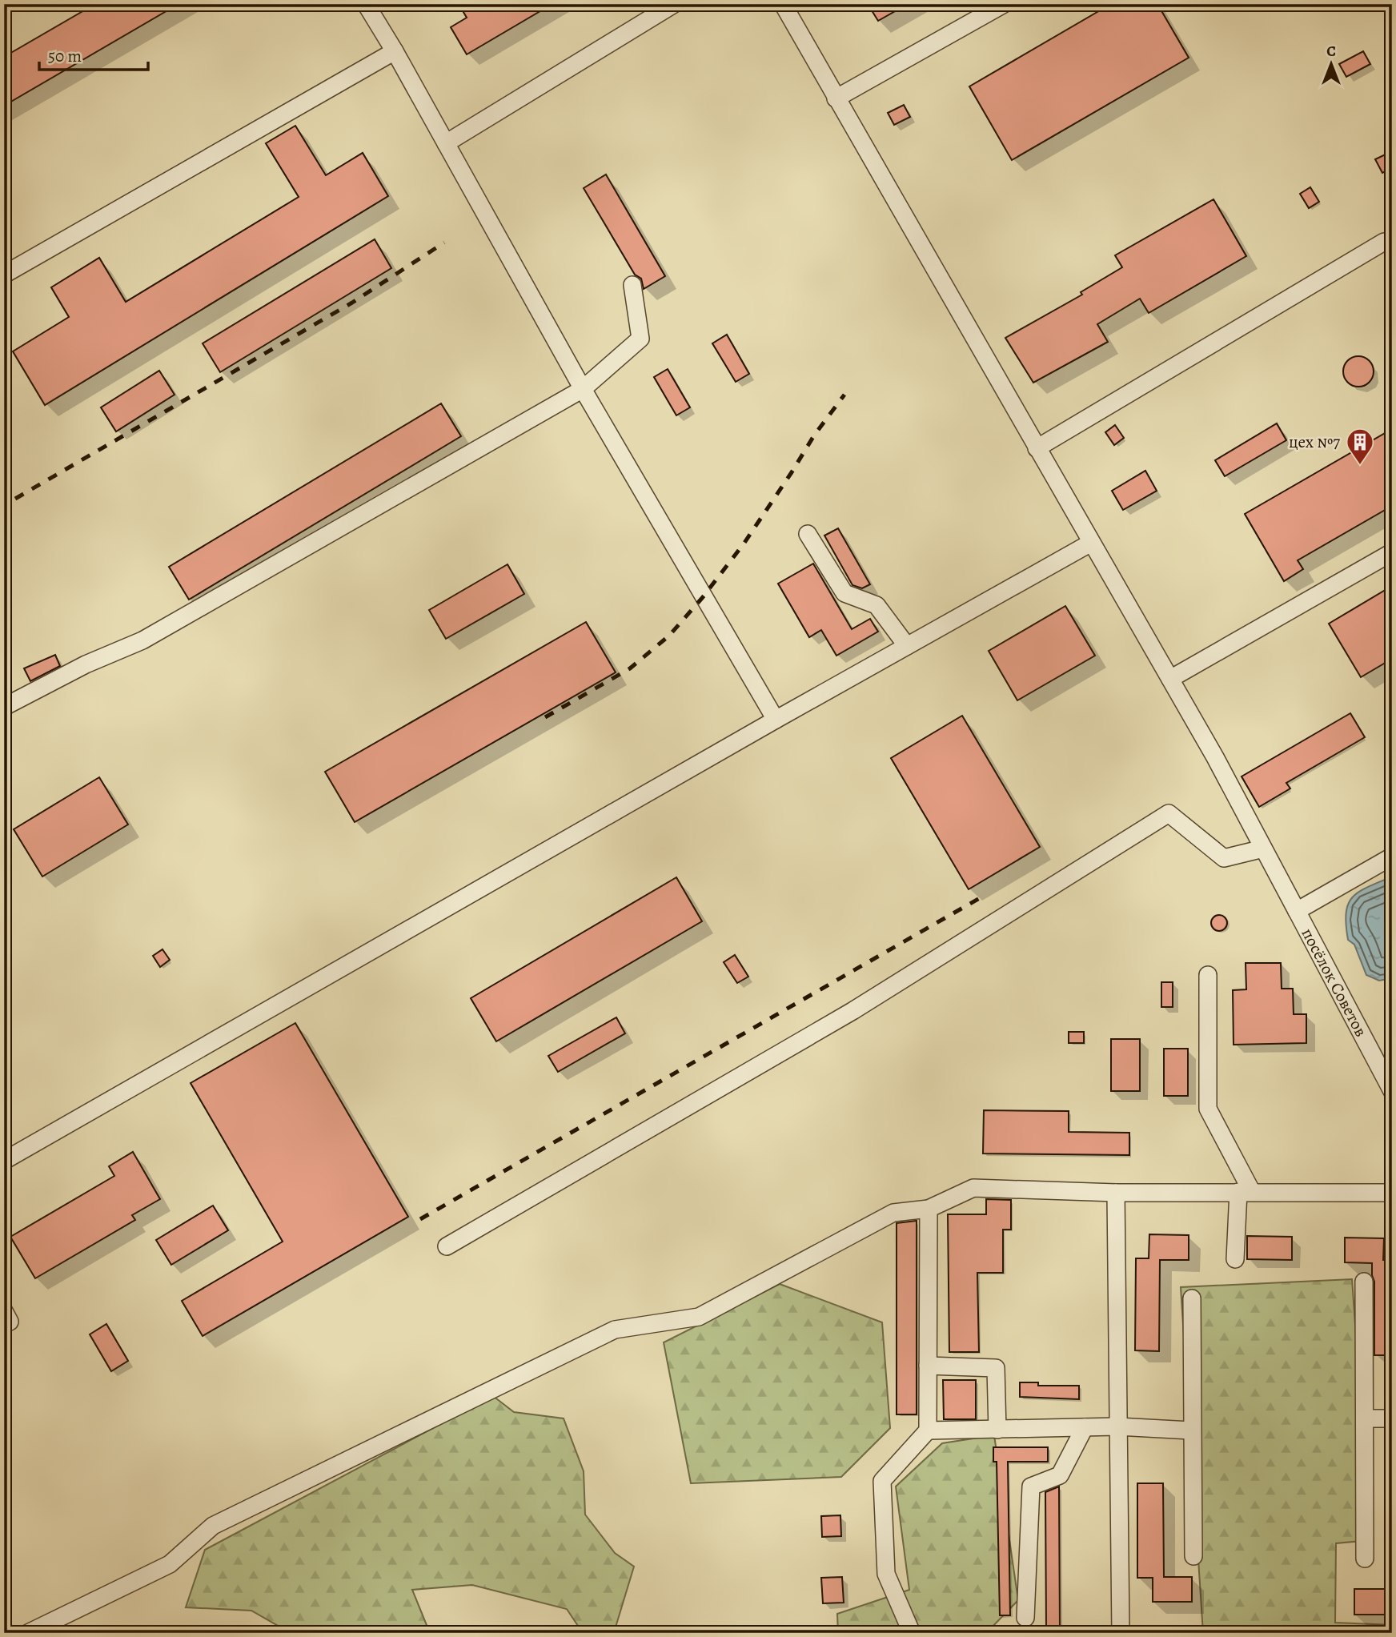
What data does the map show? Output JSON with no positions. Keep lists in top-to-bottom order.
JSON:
{
  "streets": {
    "street": ["посёлок Советов"]
  },
  "places": {
    "building": ["цех №7"]
  },
  "scale_bar": "50 m",
  "north": "top"
}
